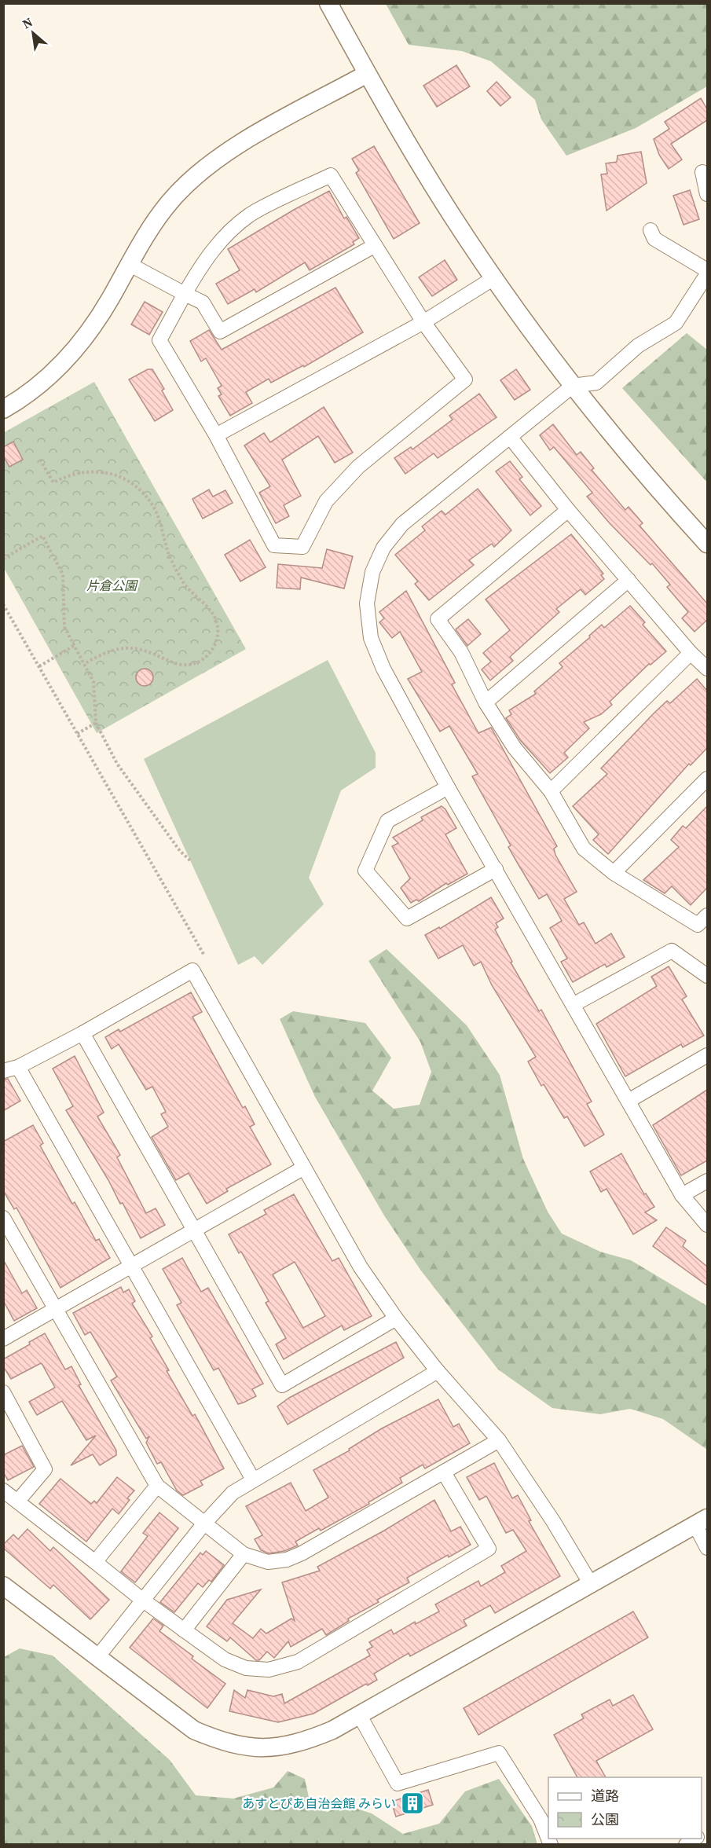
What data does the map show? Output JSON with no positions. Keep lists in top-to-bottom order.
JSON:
{
  "parks": ["片倉公園"],
  "places": {
    "building": ["あすとぴあ自治会館 みらい"]
  },
  "legend": ["道路", "公園"],
  "north": "top left"
}
